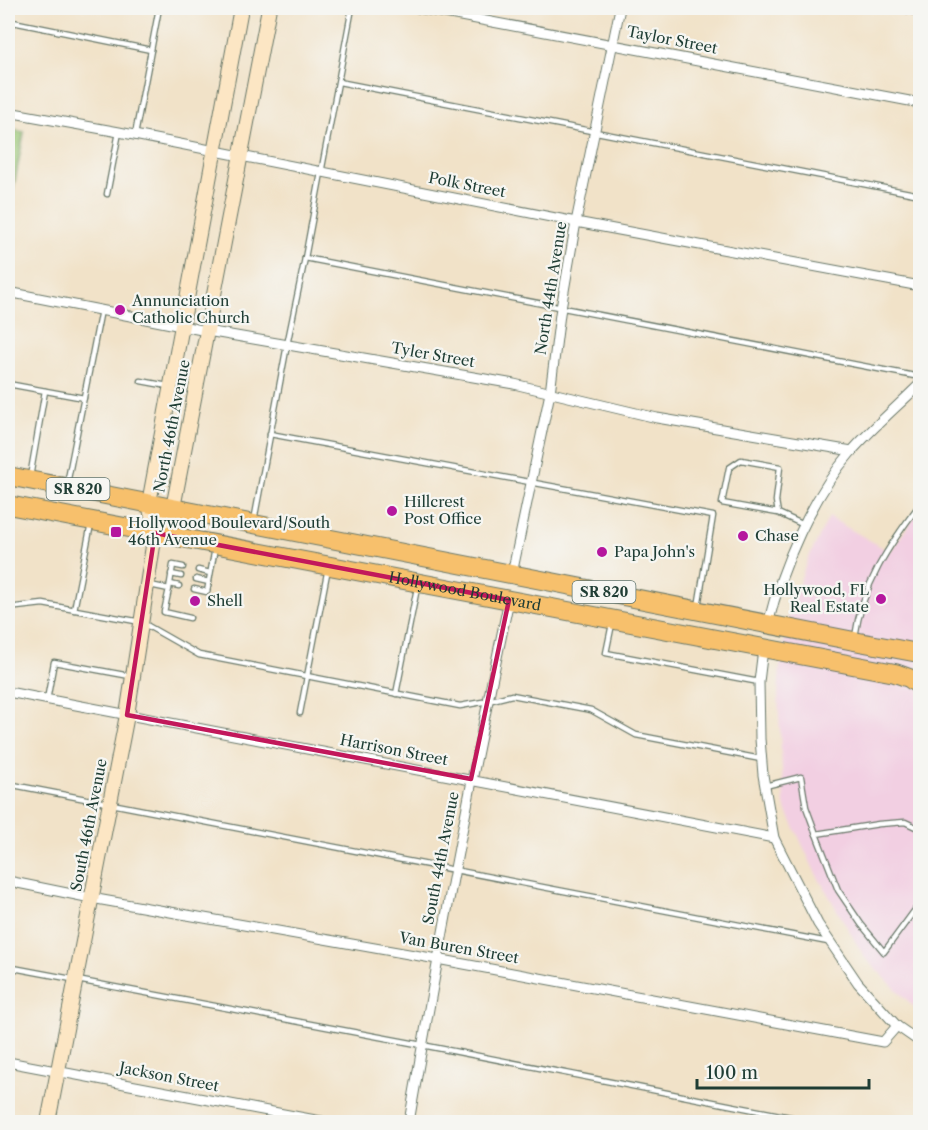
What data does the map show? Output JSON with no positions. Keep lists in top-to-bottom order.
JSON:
{
  "streets": {
    "highway": ["SR 820", "Hollywood Boulevard"],
    "street": [
      "Taylor Street",
      "Polk Street",
      "North 44th Avenue",
      "Tyler Street",
      "North 46th Avenue",
      "Harrison Street",
      "South 46th Avenue",
      "South 44th Avenue",
      "Van Buren Street",
      "Jackson Street"
    ]
  },
  "crossings": [
    ["Taylor Street", "North 44th Avenue"],
    ["Polk Street", "North 44th Avenue"],
    ["Polk Street", "North 46th Avenue"],
    ["North 44th Avenue", "Tyler Street"],
    ["North 44th Avenue", "Hollywood Boulevard"],
    ["Tyler Street", "North 46th Avenue"],
    ["North 46th Avenue", "Hollywood Boulevard"],
    ["North 46th Avenue", "South 46th Avenue"],
    ["Hollywood Boulevard", "South 46th Avenue"],
    ["Hollywood Boulevard", "South 44th Avenue"],
    ["Harrison Street", "South 46th Avenue"],
    ["Harrison Street", "South 44th Avenue"],
    ["South 46th Avenue", "Van Buren Street"],
    ["South 46th Avenue", "Jackson Street"],
    ["South 44th Avenue", "Van Buren Street"]
  ],
  "places": {
    "other": [
      "Annunciation Catholic Church",
      "Hillcrest Post Office",
      "Chase",
      "Papa John's",
      "Hollywood, FL Real Estate",
      "Shell"
    ],
    "transit": ["Hollywood Boulevard/South 46th Avenue"]
  },
  "scale_bar": "100 m"
}
